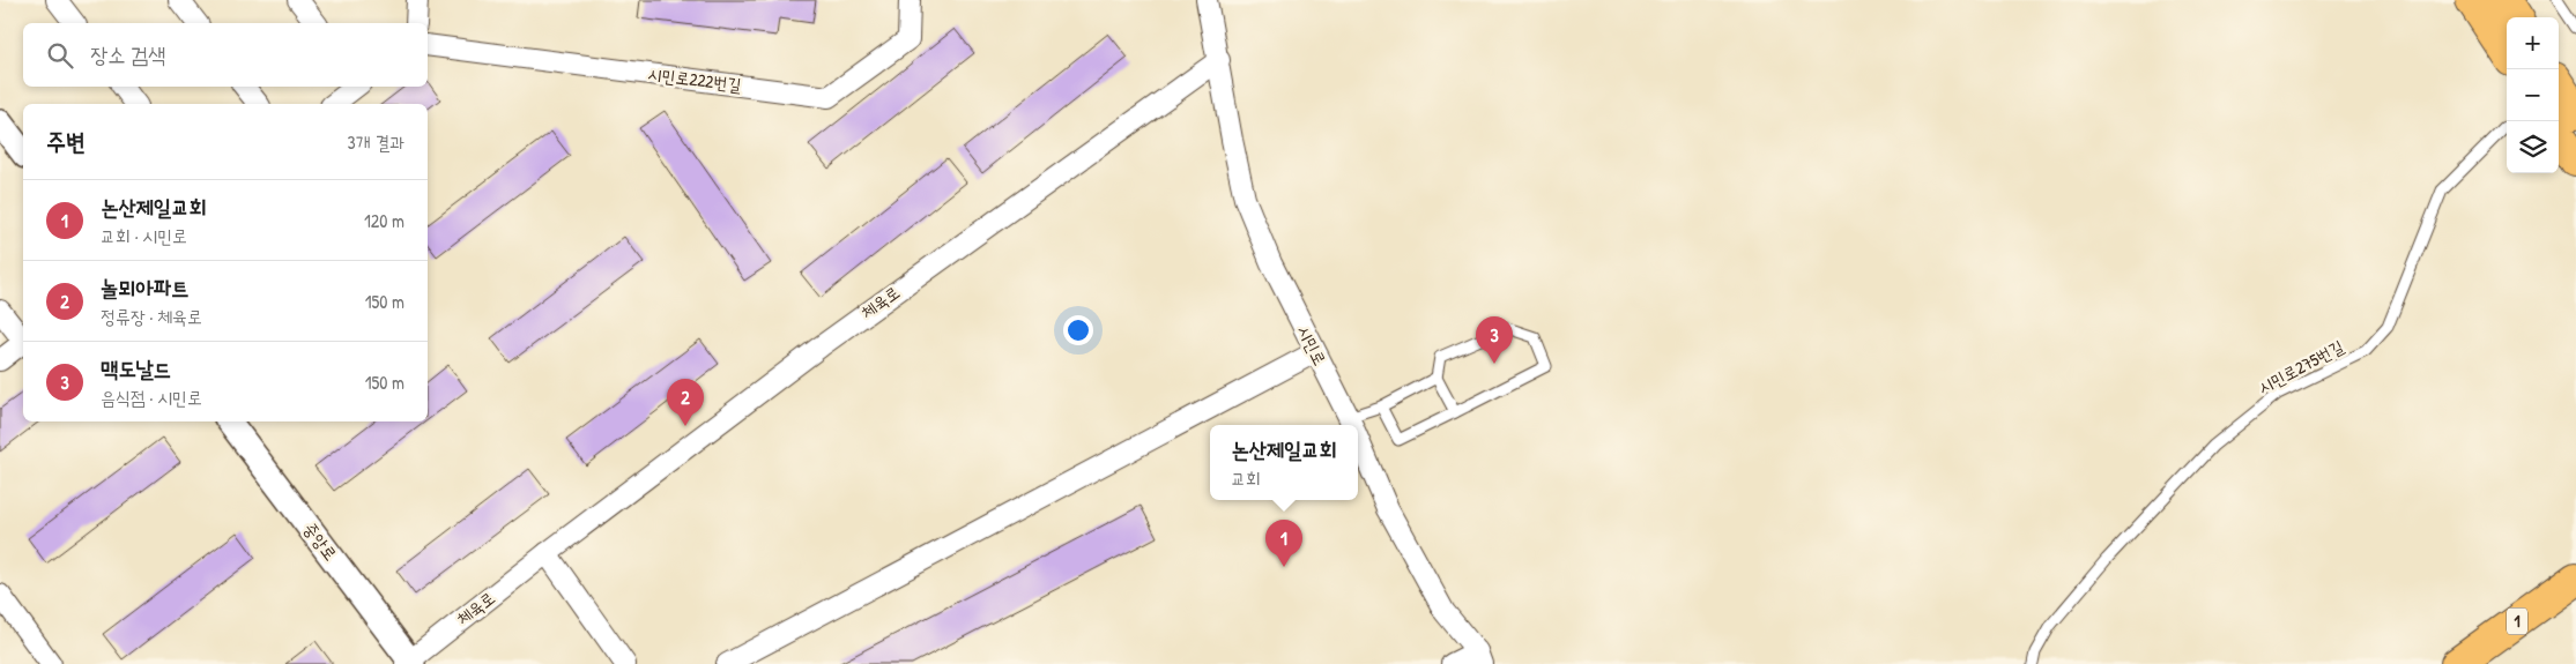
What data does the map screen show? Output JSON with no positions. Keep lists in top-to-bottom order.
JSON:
{
  "streets": {
    "main road": ["1"],
    "street": [
      "시민로222번길",
      "체육로",
      "시민로",
      "중앙로"
    ],
    "lane": ["시민로275번길"]
  },
  "crossings": [
    ["체육로", "시민로"],
    ["체육로", "중앙로"]
  ],
  "page": {
    "map_buttons": ["+", "−"],
    "search": "장소 검색",
    "heading": ["주변", "3개 결과"],
    "list": [
      {
        "mark": "1",
        "name": "논산제일교회",
        "note": "교회 · 시민로",
        "value": "120 m"
      },
      {
        "mark": "2",
        "name": "놀뫼아파트",
        "note": "정류장 · 체육로",
        "value": "150 m"
      },
      {
        "mark": "3",
        "name": "맥도날드",
        "note": "음식점 · 시민로",
        "value": "150 m"
      }
    ],
    "pins": ["3", "2", "1"],
    "popup": ["논산제일교회", "교회"]
  }
}
